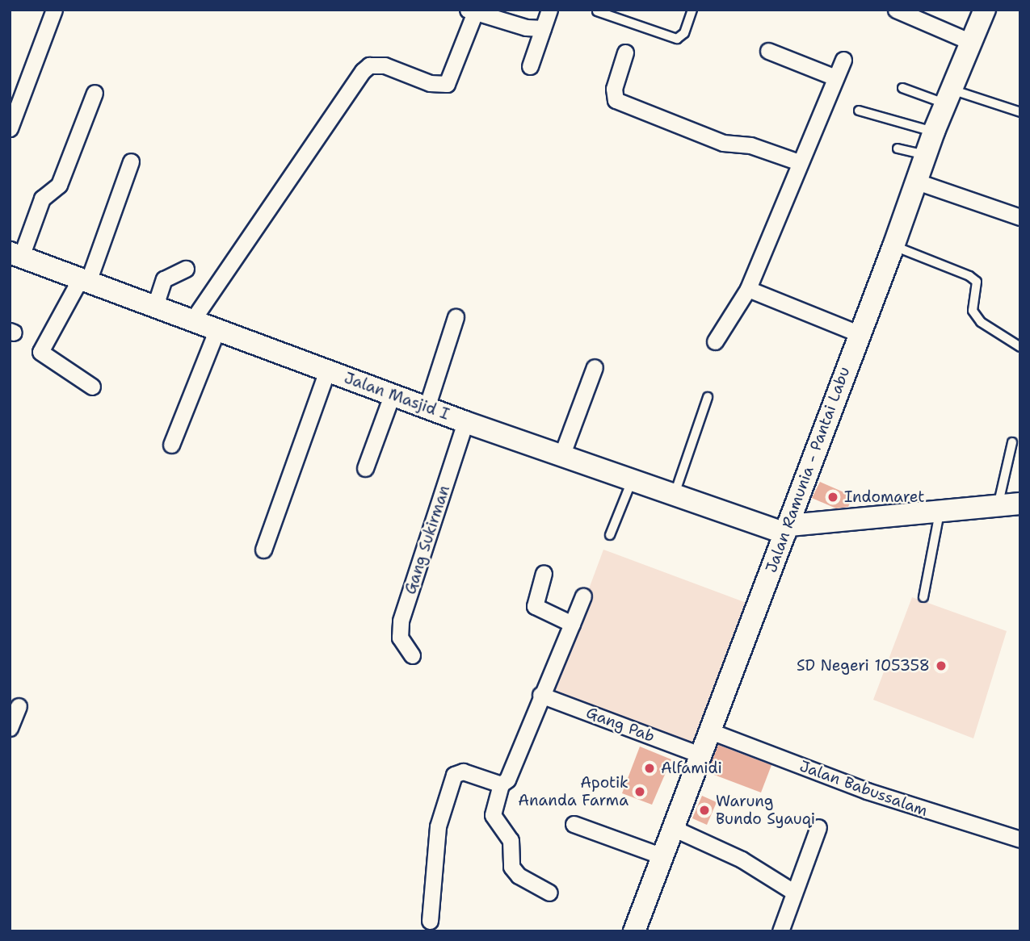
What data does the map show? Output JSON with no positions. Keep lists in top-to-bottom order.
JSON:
{
  "streets": {
    "main road": ["Jalan Masjid I", "Jalan Ramunia - Pantai Labu"],
    "street": ["Gang Sukirman", "Gang Pab", "Jalan Babussalam"]
  },
  "crossings": [
    ["Jalan Masjid I", "Jalan Ramunia - Pantai Labu"],
    ["Jalan Masjid I", "Gang Sukirman"],
    ["Jalan Ramunia - Pantai Labu", "Gang Pab"],
    ["Jalan Ramunia - Pantai Labu", "Jalan Babussalam"]
  ],
  "places": [
    "Indomaret",
    "SD Negeri 105358",
    "Alfamidi",
    "Apotik Ananda Farma",
    "Warung Bundo Syauqi"
  ]
}
